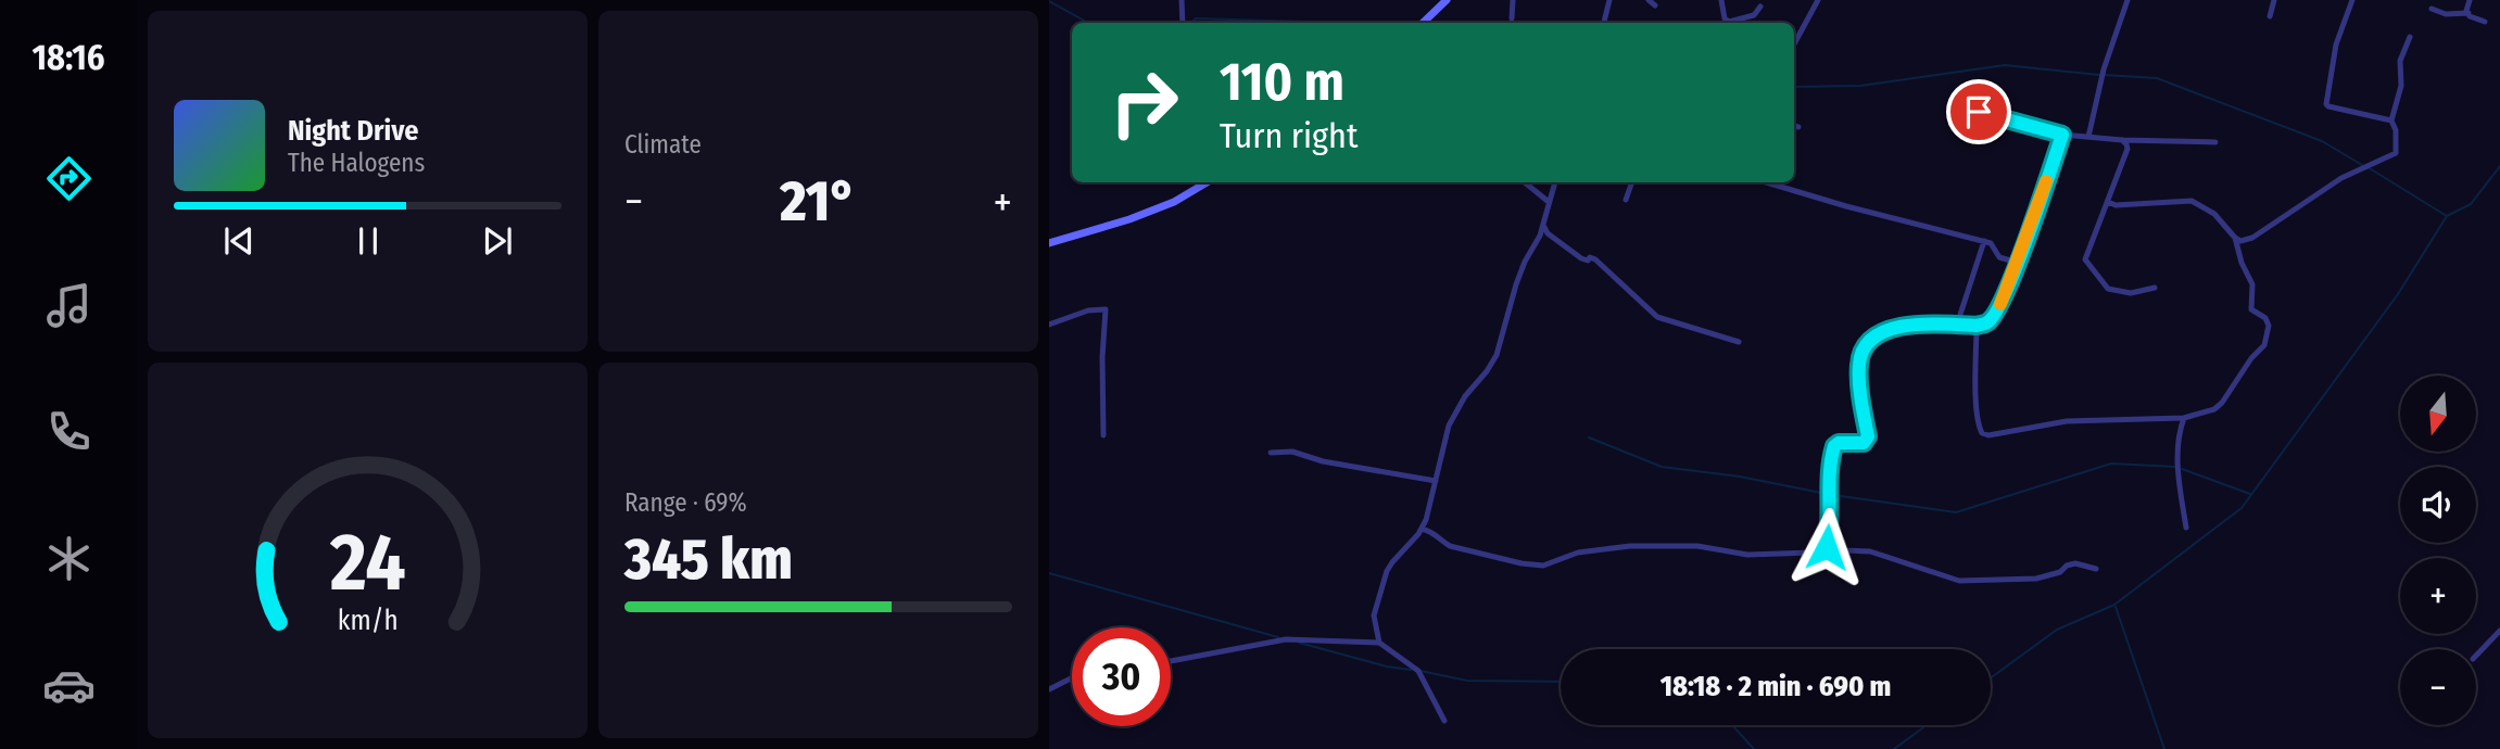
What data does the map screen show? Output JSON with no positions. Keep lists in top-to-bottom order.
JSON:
{
  "north": "bottom",
  "page": {
    "tabs": "18:16",
    "tile": [
      "Climate",
      ["Range · 69%", "345 km"]
    ],
    "turn": ["110 m", "Turn right"],
    "song": ["Night Drive", "The Halogens"],
    "heat": ["−", "21°", "+"],
    "map_buttons": ["+", "−"],
    "limit": "30",
    "trip": "18:18 · 2 min · 690 m",
    "gauge": ["24", "km/h"]
  }
}
